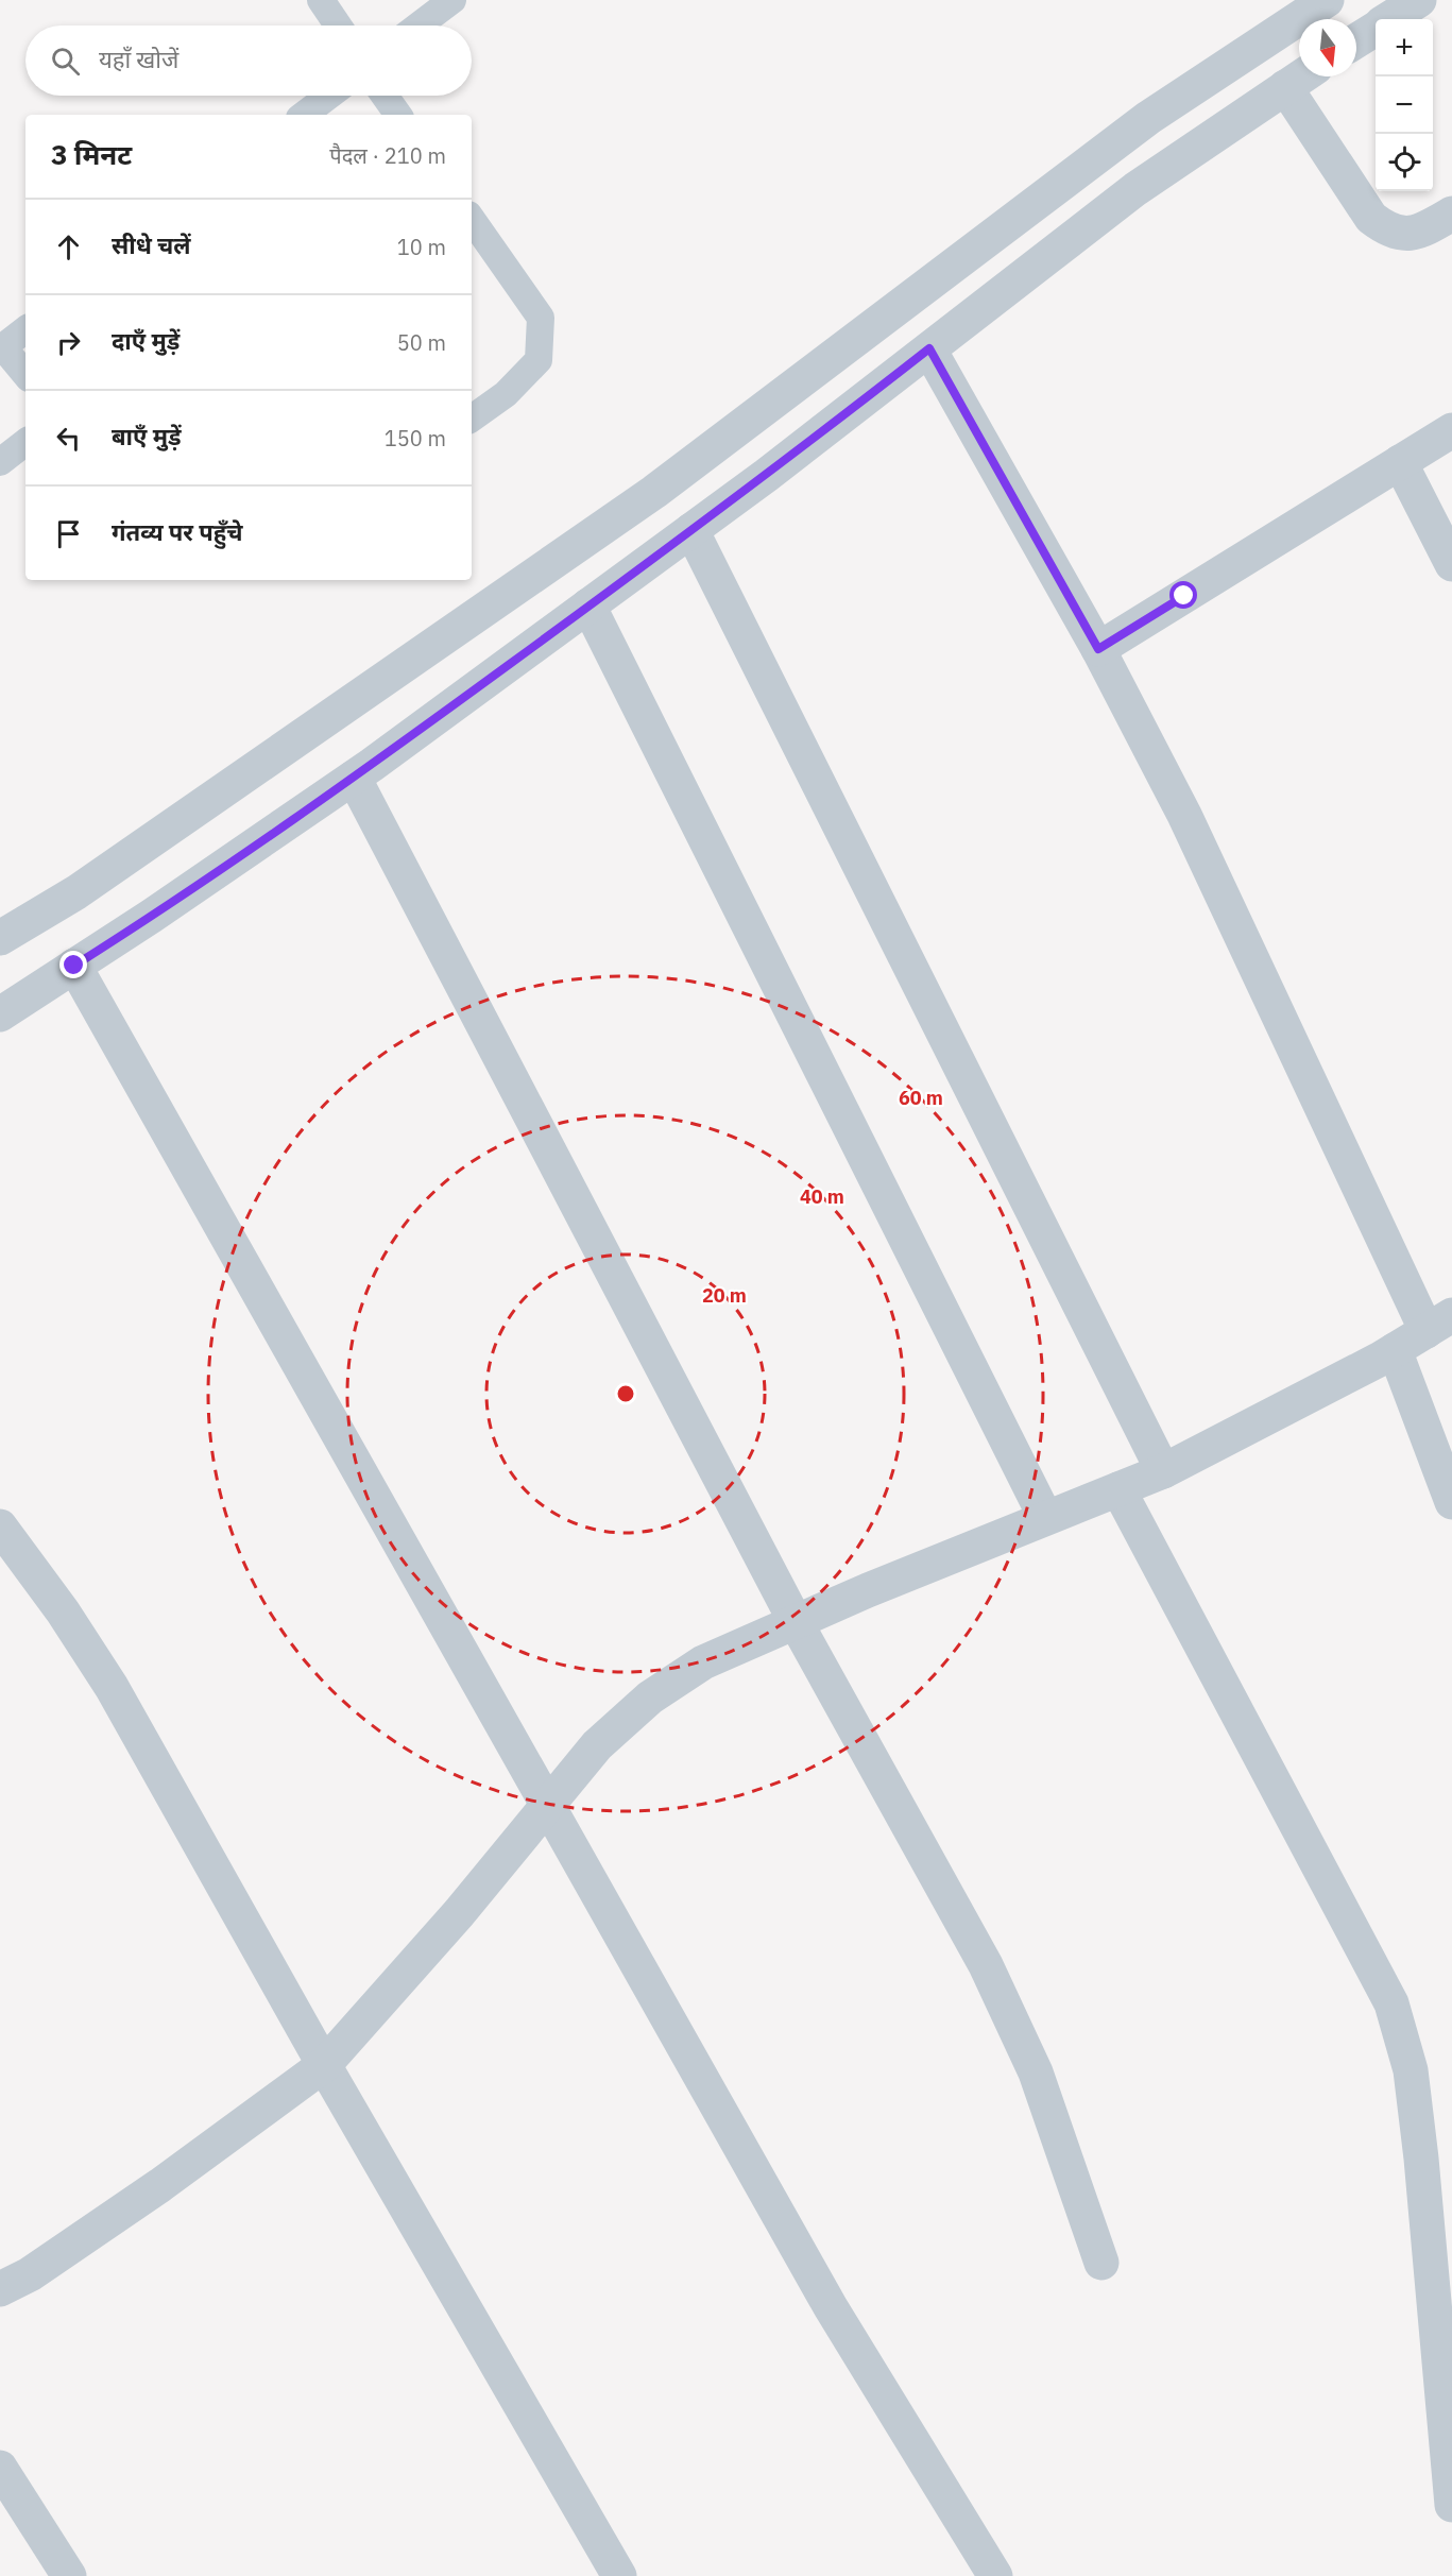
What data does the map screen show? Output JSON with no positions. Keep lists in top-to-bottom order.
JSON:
{
  "north": "bottom",
  "page": {
    "map_buttons": ["+", "−"],
    "search": "यहाँ खोजें",
    "heading": ["3 मिनट", "पैदल · 210 m"],
    "list": [
      ["सीधे चलें", "10 m"],
      ["दाएँ मुड़ें", "50 m"],
      ["बाएँ मुड़ें", "150 m"],
      "गंतव्य पर पहुँचे"
    ]
  },
  "rings": ["60 m", "40 m", "20 m"]
}
